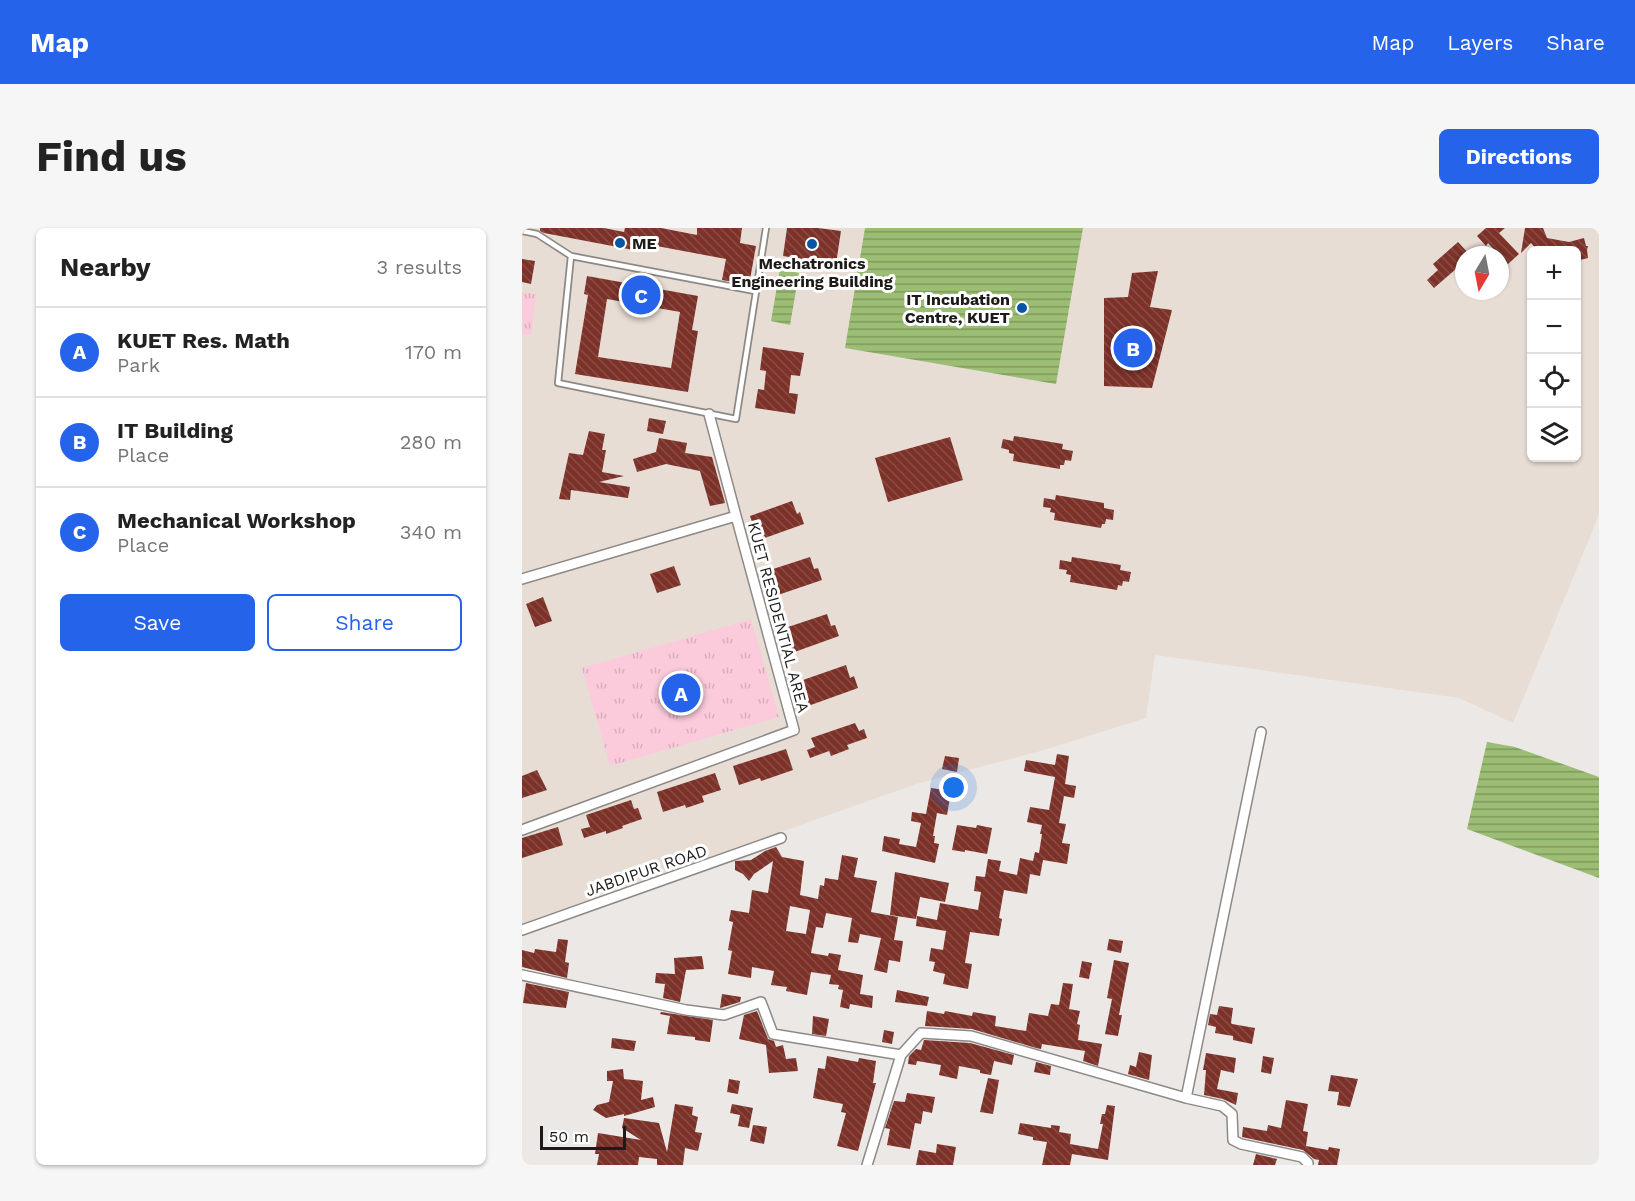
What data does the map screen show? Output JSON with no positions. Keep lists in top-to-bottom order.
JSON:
{
  "streets": {
    "street": ["KUET RESIDENTIAL AREA", "JABDIPUR ROAD"]
  },
  "places": ["ME", "Mechatronics Engineering Building", "IT Incubation Centre, KUET"],
  "scale_bar": "50 m",
  "north": "bottom",
  "page": {
    "header": "Map",
    "nav": ["Map", "Layers", "Share"],
    "buttons": [
      "Directions",
      ["Save", "Share"]
    ],
    "title": "Find us",
    "heading": ["Nearby", "3 results"],
    "map_buttons": ["+", "−"],
    "pins": ["C", "B", "A"],
    "list": [
      {
        "mark": "A",
        "name": "KUET Res. Math",
        "note": "Park",
        "value": "170 m"
      },
      {
        "mark": "B",
        "name": "IT Building",
        "note": "Place",
        "value": "280 m"
      },
      {
        "mark": "C",
        "name": "Mechanical Workshop",
        "note": "Place",
        "value": "340 m"
      }
    ],
    "scale": "50 m"
  }
}
